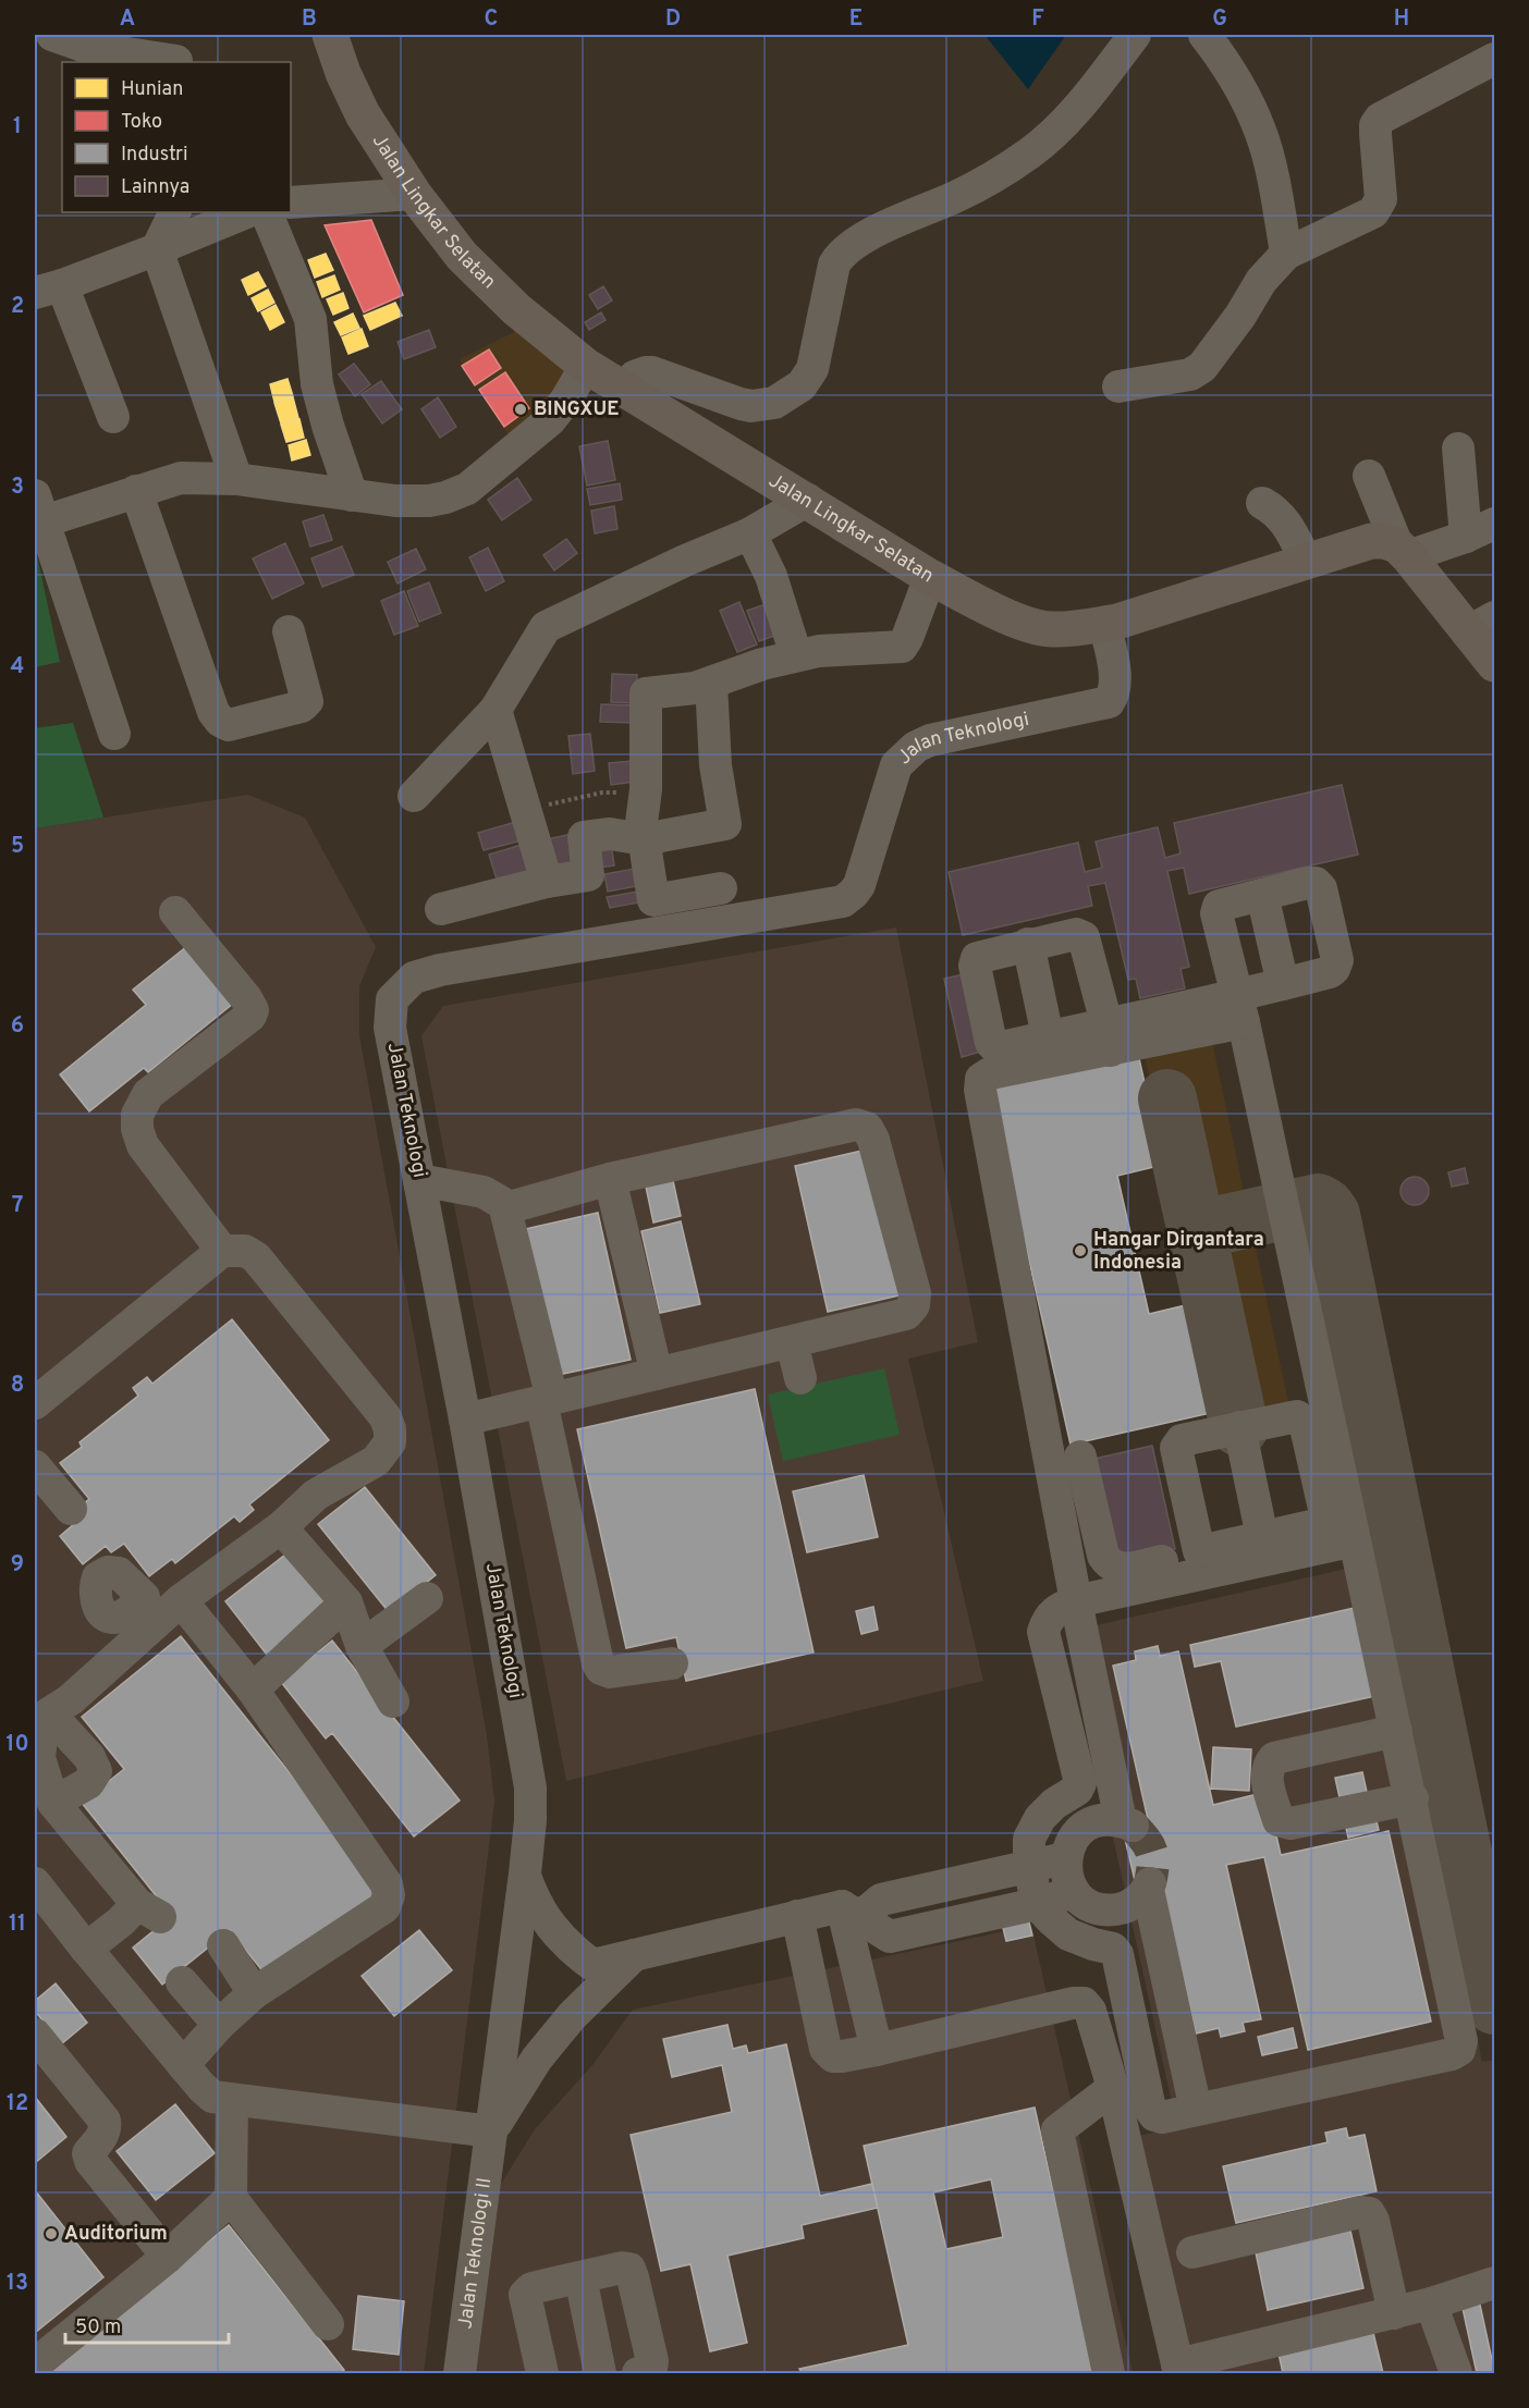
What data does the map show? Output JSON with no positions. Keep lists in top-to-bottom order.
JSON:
{
  "streets": {
    "main road": ["Jalan Lingkar Selatan"],
    "street": ["Jalan Teknologi", "Jalan Teknologi II"]
  },
  "crossings": [
    ["Jalan Lingkar Selatan", "Jalan Teknologi"],
    ["Jalan Teknologi", "Jalan Teknologi II"]
  ],
  "places": ["BINGXUE", "Hangar Dirgantara Indonesia", "Auditorium"],
  "legend": [
    "Hunian",
    "Toko",
    "Industri",
    "Lainnya"
  ],
  "scale_bar": "50 m",
  "grid": {
    "columns": [
      "A",
      "B",
      "C",
      "D",
      "E",
      "F",
      "G",
      "H"
    ],
    "rows": [
      "1",
      "2",
      "3",
      "4",
      "5",
      "6",
      "7",
      "8",
      "9",
      "10",
      "11",
      "12",
      "13"
    ]
  }
}
